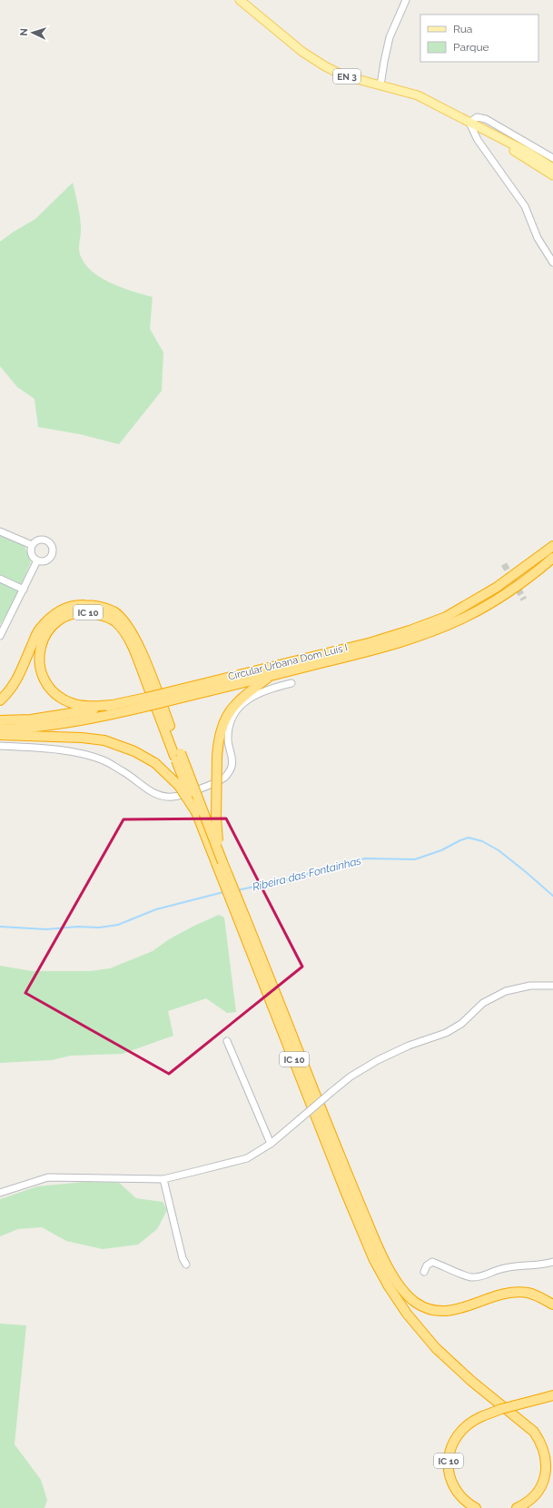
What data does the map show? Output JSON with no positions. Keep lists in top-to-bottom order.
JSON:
{
  "streets": {
    "highway": ["IC 10", "Circular Urbana Dom Luís I"],
    "main road": ["EN 3"]
  },
  "crossings": [
    ["IC 10", "Circular Urbana Dom Luís I"]
  ],
  "water": ["Ribeira das Fontainhas"],
  "legend": ["Rua", "Parque"],
  "north": "left"
}
